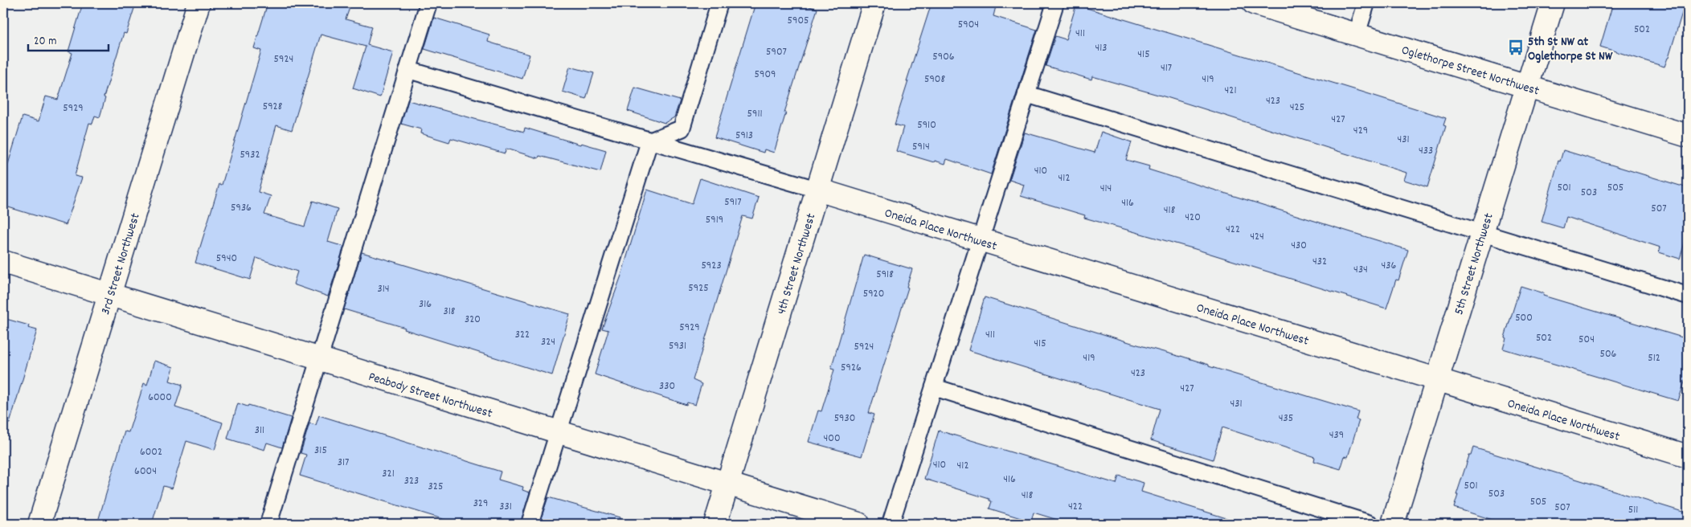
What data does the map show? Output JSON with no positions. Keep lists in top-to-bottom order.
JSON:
{
  "streets": {
    "street": [
      "Oglethorpe Street Northwest",
      "Oneida Place Northwest",
      "3rd Street Northwest",
      "4th Street Northwest",
      "5th Street Northwest",
      "Peabody Street Northwest"
    ]
  },
  "crossings": [
    ["Oglethorpe Street Northwest", "5th Street Northwest"],
    ["Oneida Place Northwest", "4th Street Northwest"],
    ["Oneida Place Northwest", "5th Street Northwest"],
    ["3rd Street Northwest", "Peabody Street Northwest"],
    ["4th Street Northwest", "Peabody Street Northwest"]
  ],
  "places": {
    "bus stop": ["5th St NW at Oglethorpe St NW"]
  },
  "house_numbers": [
    "5905",
    "5904",
    "502",
    "411",
    "413",
    "5907",
    "415",
    "5906",
    "5924",
    "417",
    "5909",
    "5908",
    "419",
    "421",
    "423",
    "5928",
    "425",
    "5929",
    "5911",
    "427",
    "5910",
    "429",
    "5913",
    "431",
    "5914",
    "433",
    "5932",
    "410",
    "412",
    "501",
    "505",
    "414",
    "503",
    "5917",
    "416",
    "5936",
    "507",
    "418",
    "420",
    "5919",
    "422",
    "424",
    "430",
    "5940",
    "432",
    "5923",
    "436",
    "434",
    "5918",
    "5925",
    "314",
    "5920",
    "316",
    "318",
    "500",
    "320",
    "5929",
    "322",
    "411",
    "502",
    "504",
    "324",
    "415",
    "5931",
    "5924",
    "506",
    "419",
    "512",
    "5926",
    "423",
    "330",
    "427",
    "6000",
    "431",
    "5930",
    "435",
    "311",
    "439",
    "400",
    "315",
    "6002",
    "317",
    "410",
    "412",
    "6004",
    "321",
    "416",
    "323",
    "501",
    "325",
    "503",
    "418",
    "505",
    "329",
    "331",
    "422",
    "507",
    "511"
  ],
  "scale_bar": "20 m"
}
